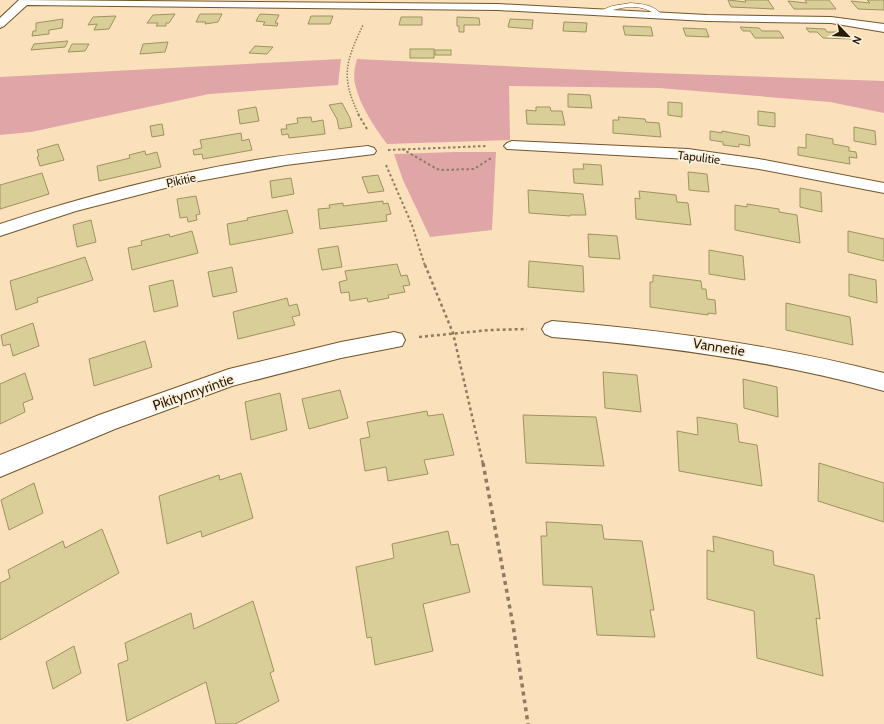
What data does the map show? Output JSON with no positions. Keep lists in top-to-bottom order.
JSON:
{
  "streets": {
    "street": [
      "Tapulitie",
      "Pikitie",
      "Vannetie",
      "Pikitynnyrintie"
    ]
  },
  "north": "bottom right"
}
